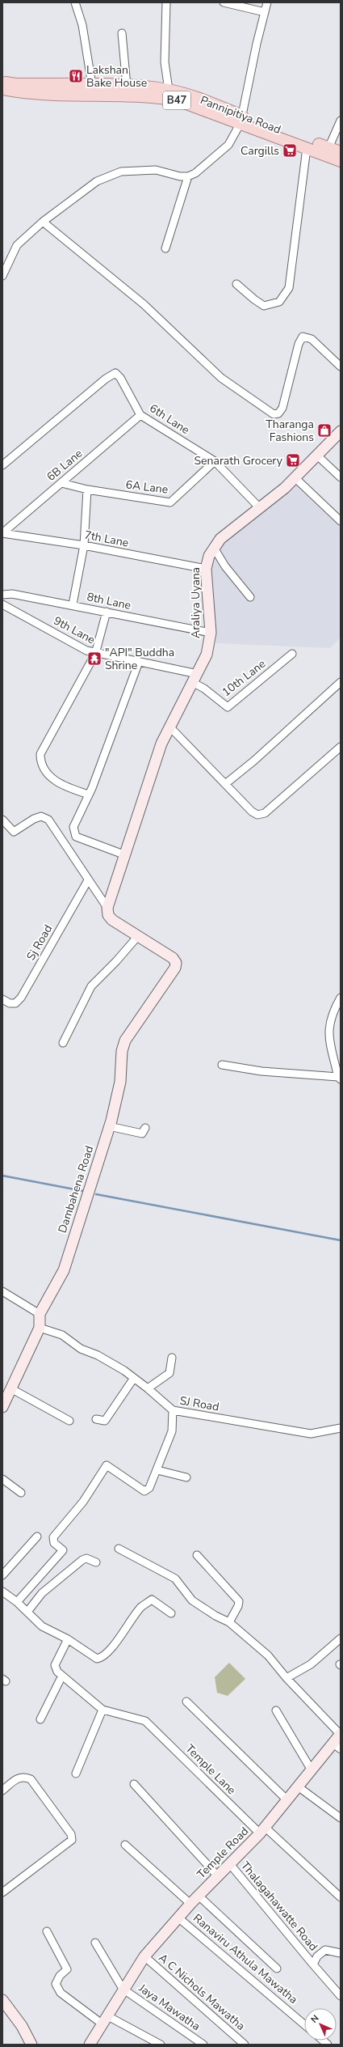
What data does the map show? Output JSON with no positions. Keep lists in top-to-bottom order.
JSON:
{
  "streets": {
    "main road": ["B47", "Pannipitiya Road"],
    "street": [
      "6th Lane",
      "6B Lane",
      "6A Lane",
      "7th Lane",
      "8th Lane",
      "Araliya Uyana",
      "9th Lane",
      "10th Lane",
      "Sj Road",
      "Dambahena Road",
      "SJ Road",
      "Temple Lane",
      "Temple Road",
      "Thalagahawatte Road",
      "Ranaviru Athula Mawatha",
      "A C Nichols Mawatha",
      "Jaya Mawatha"
    ]
  },
  "crossings": [
    ["6th Lane", "6B Lane"],
    ["6th Lane", "6A Lane"],
    ["6th Lane", "Araliya Uyana"],
    ["6B Lane", "6A Lane"],
    ["6B Lane", "7th Lane"],
    ["7th Lane", "Araliya Uyana"],
    ["8th Lane", "Araliya Uyana"],
    ["Araliya Uyana", "9th Lane"],
    ["Araliya Uyana", "10th Lane"],
    ["Araliya Uyana", "Dambahena Road"],
    ["9th Lane", "10th Lane"],
    ["Dambahena Road", "SJ Road"],
    ["Temple Lane", "Temple Road"],
    ["Temple Road", "Thalagahawatte Road"],
    ["Temple Road", "Ranaviru Athula Mawatha"],
    ["Temple Road", "A C Nichols Mawatha"],
    ["Temple Road", "Jaya Mawatha"]
  ],
  "places": {
    "restaurant": ["Lakshan Bake House"],
    "supermarket": ["Cargills", "Senarath Grocery"],
    "shop": ["Tharanga Fashions"],
    "temple": ["\"API\" Buddha Shrine"]
  },
  "north": "top left"
}
